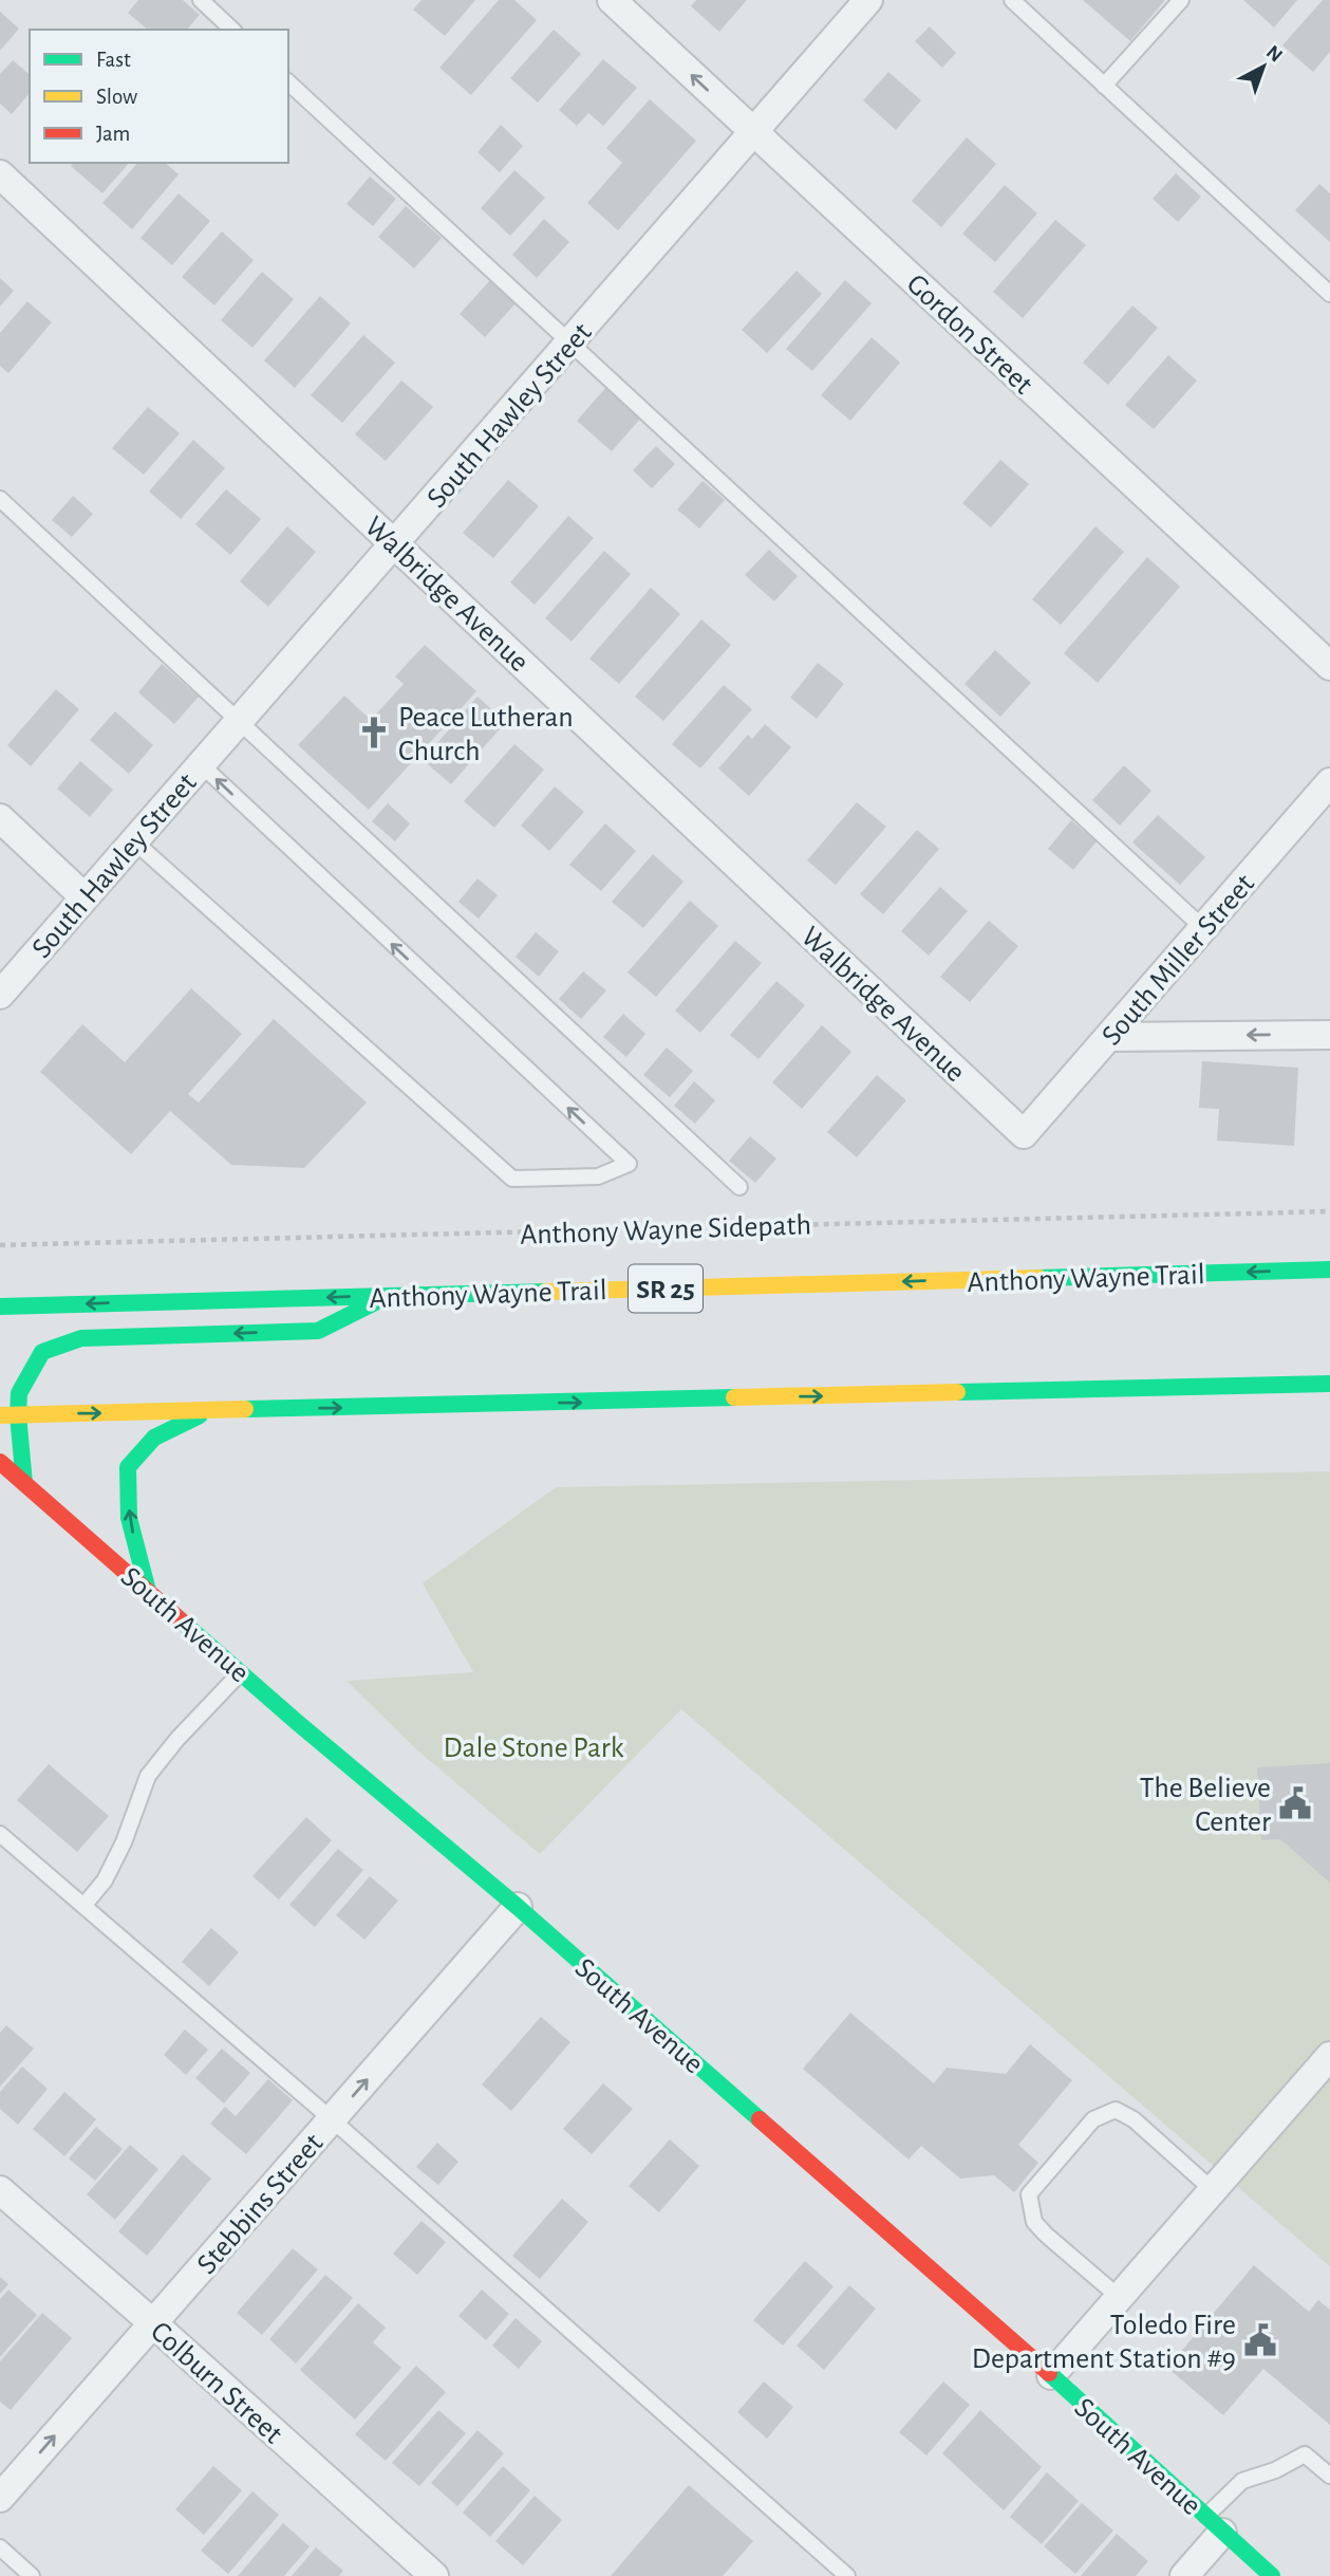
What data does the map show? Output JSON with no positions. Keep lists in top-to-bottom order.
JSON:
{
  "streets": {
    "main road": ["Anthony Wayne Trail", "SR 25", "South Avenue"],
    "street": [
      "Gordon Street",
      "South Hawley Street",
      "Walbridge Avenue",
      "South Miller Street",
      "Stebbins Street",
      "Colburn Street"
    ],
    "path": ["Anthony Wayne Sidepath"]
  },
  "crossings": [
    ["Gordon Street", "South Hawley Street"],
    ["South Hawley Street", "Walbridge Avenue"],
    ["Walbridge Avenue", "South Miller Street"],
    ["South Avenue", "Stebbins Street"],
    ["Stebbins Street", "Colburn Street"]
  ],
  "one_way": ["Stebbins Street"],
  "parks": ["Dale Stone Park"],
  "places": {
    "church": ["Peace Lutheran Church"],
    "public building": ["The Believe Center", "Toledo Fire Department Station #9"]
  },
  "legend": ["Fast", "Slow", "Jam"],
  "north": "top right"
}
